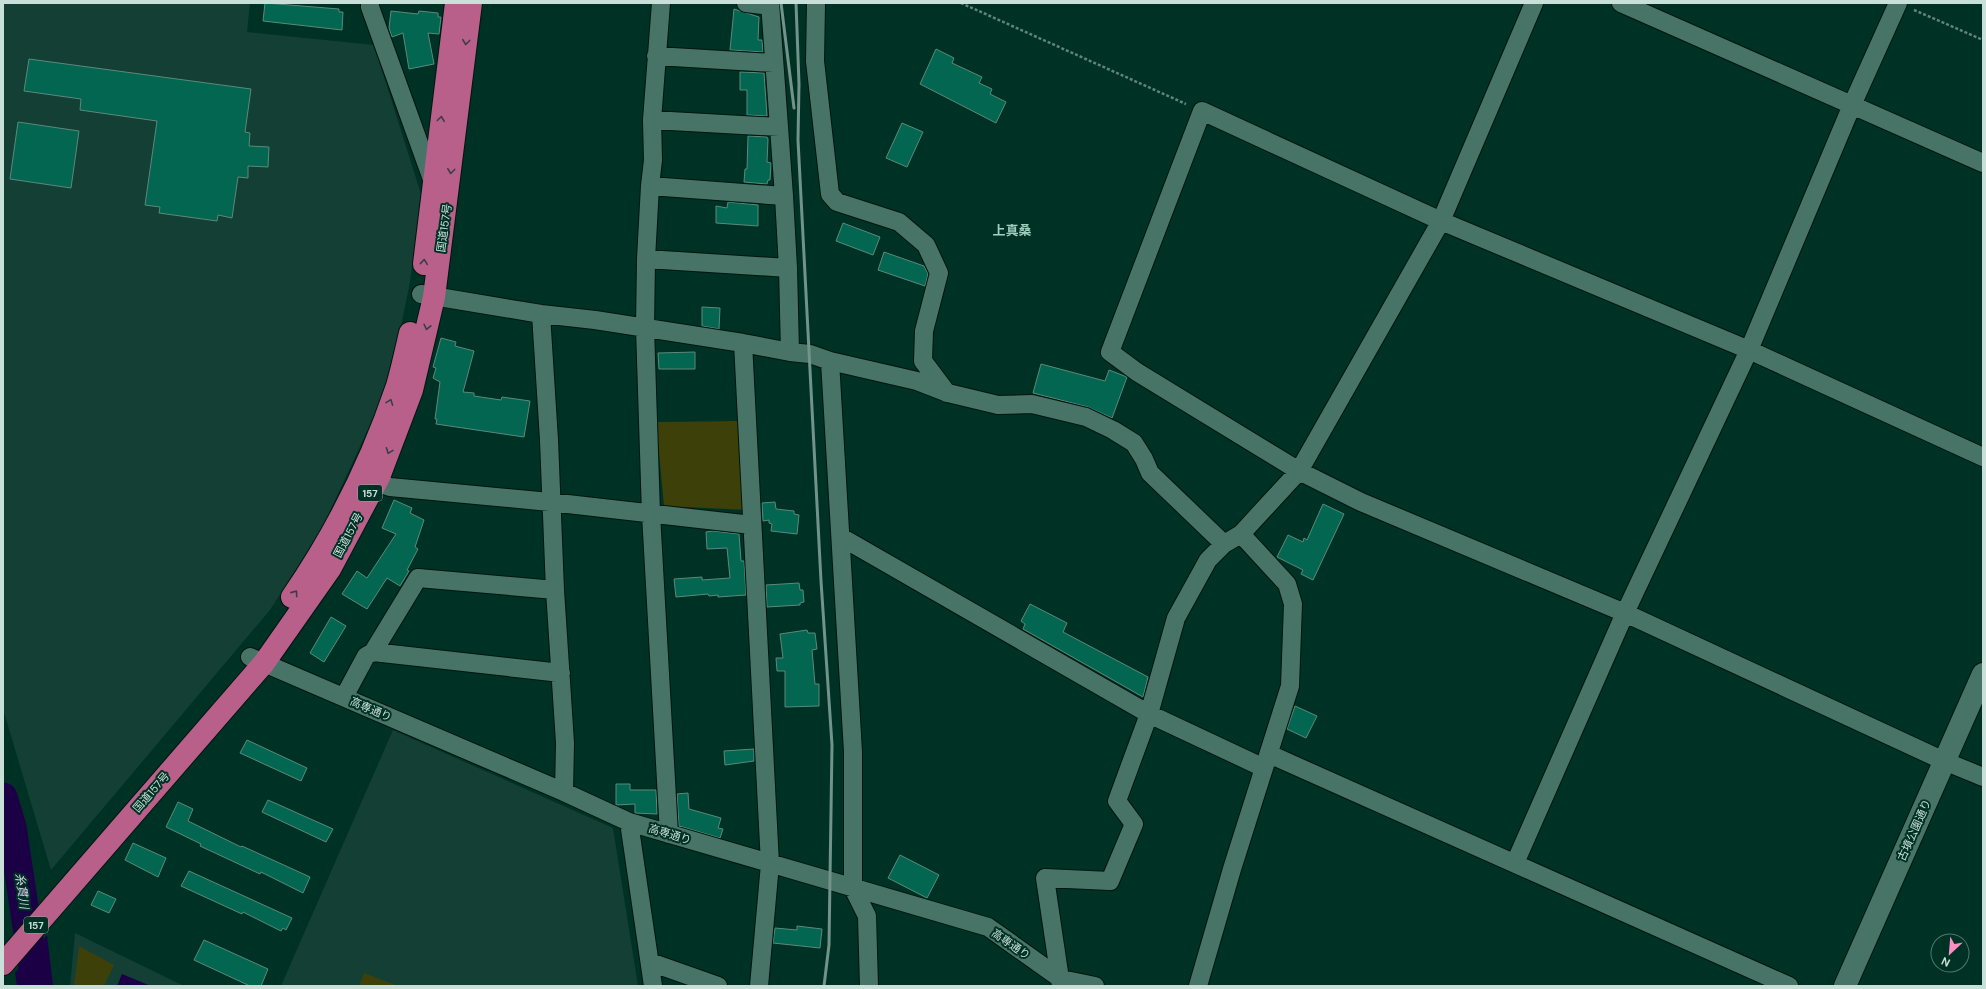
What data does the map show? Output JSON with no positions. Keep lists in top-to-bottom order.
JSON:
{
  "streets": {
    "highway": ["国道157号", "157"],
    "street": ["高専通り", "古墳公園通り"]
  },
  "crossings": [
    ["国道157号", "高専通り"]
  ],
  "districts": ["上真桑"],
  "water": ["糸貫川"],
  "north": "bottom left"
}
